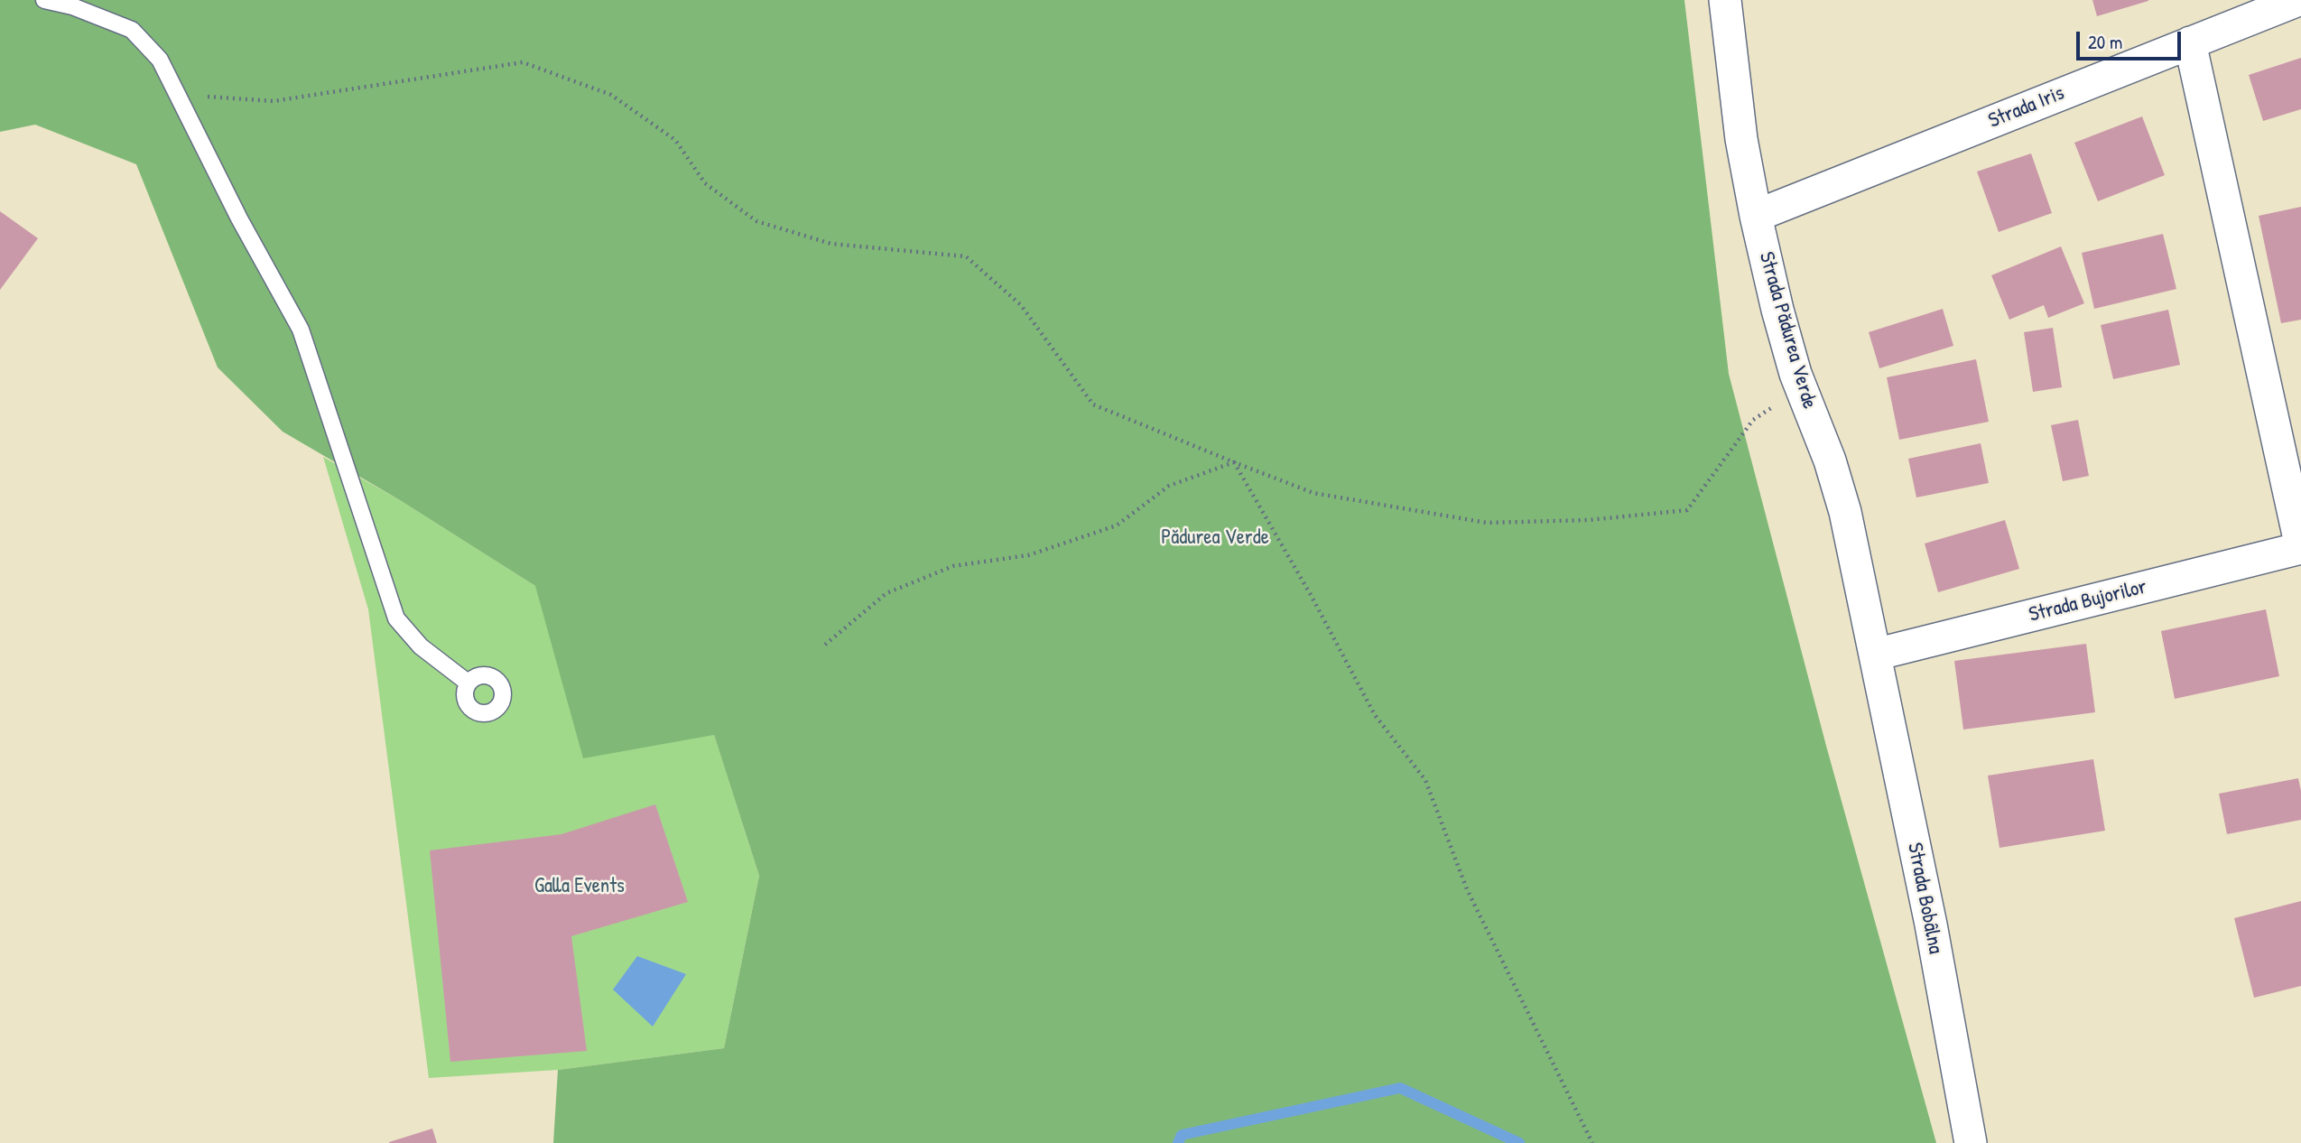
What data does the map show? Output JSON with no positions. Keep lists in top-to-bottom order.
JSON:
{
  "streets": {
    "street": [
      "Strada Iris",
      "Strada Pădurea Verde",
      "Strada Bujorilor",
      "Strada Bobâlna"
    ]
  },
  "crossings": [
    ["Strada Iris", "Strada Pădurea Verde"],
    ["Strada Pădurea Verde", "Strada Bujorilor"],
    ["Strada Pădurea Verde", "Strada Bobâlna"],
    ["Strada Bujorilor", "Strada Bobâlna"]
  ],
  "parks": ["Pădurea Verde", "Galla Events"],
  "scale_bar": "20 m"
}
